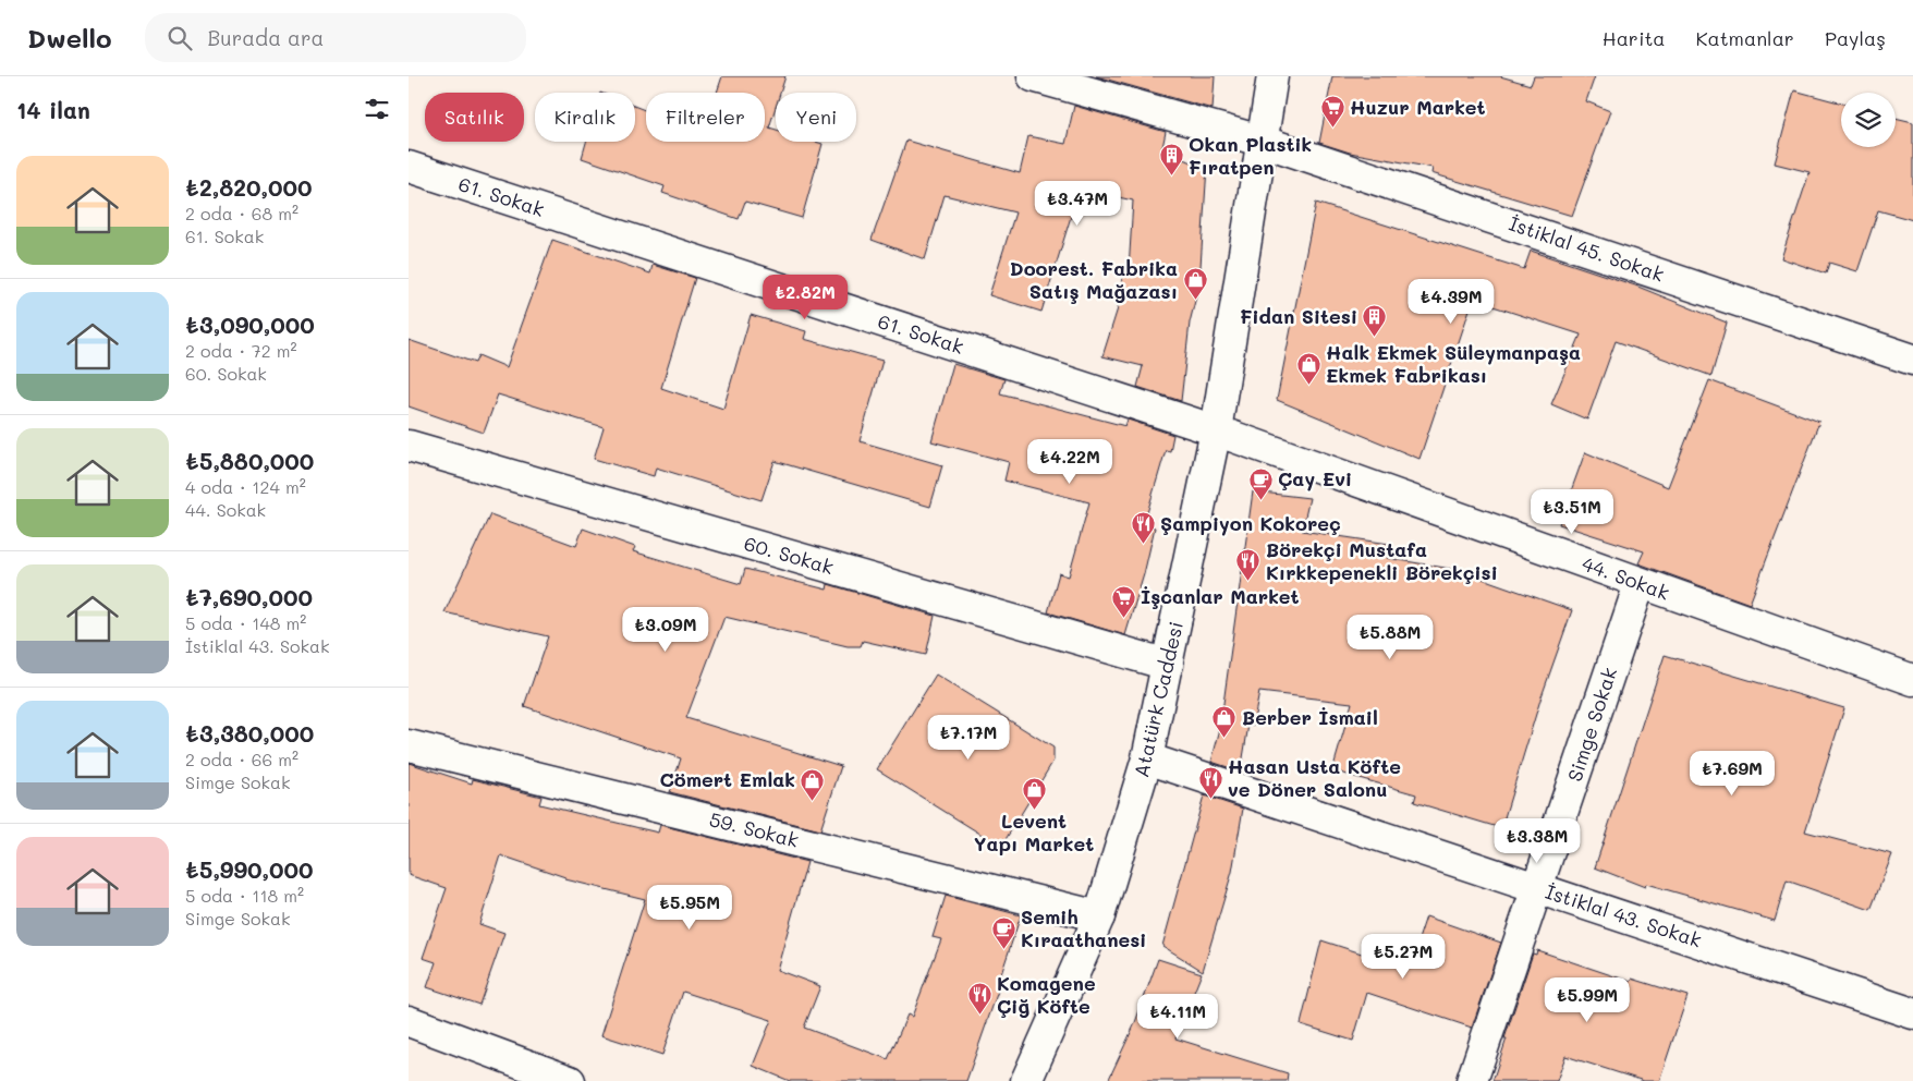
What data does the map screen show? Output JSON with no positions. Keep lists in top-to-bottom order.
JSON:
{
  "streets": {
    "street": [
      "61. Sokak",
      "İstiklal 45. Sokak",
      "60. Sokak",
      "44. Sokak",
      "Atatürk Caddesi",
      "Simge Sokak",
      "59. Sokak",
      "İstiklal 43. Sokak"
    ]
  },
  "crossings": [
    ["61. Sokak", "44. Sokak"],
    ["61. Sokak", "Atatürk Caddesi"],
    ["İstiklal 45. Sokak", "Atatürk Caddesi"],
    ["60. Sokak", "Atatürk Caddesi"],
    ["44. Sokak", "Atatürk Caddesi"],
    ["44. Sokak", "Simge Sokak"],
    ["Atatürk Caddesi", "59. Sokak"],
    ["Atatürk Caddesi", "İstiklal 43. Sokak"],
    ["Simge Sokak", "İstiklal 43. Sokak"]
  ],
  "places": {
    "supermarket": ["Huzur Market", "İşcanlar Market"],
    "building": ["Okan Plastik Fıratpen", "Fidan Sitesi"],
    "shop": [
      "Doorest. Fabrika Satış Mağazası",
      "Halk Ekmek Süleymanpaşa Ekmek Fabrikası",
      "Berber İsmail",
      "Cömert Emlak",
      "Levent Yapı Market"
    ],
    "cafe": ["Çay Evi", "Semih Kıraathanesi"],
    "restaurant": [
      "Şampiyon Kokoreç",
      "Börekçi Mustafa Kırkkepenekli Börekçisi",
      "Hasan Usta Köfte ve Döner Salonu",
      "Komagene Çiğ Köfte"
    ]
  },
  "page": {
    "header": "Dwello",
    "search": "Burada ara",
    "nav": ["Harita", "Katmanlar", "Paylaş"],
    "heading": "14 ilan",
    "chip": [
      "Satılık",
      "Kiralık",
      "Filtreler",
      "Yeni"
    ],
    "list": [
      {
        "name": "₺2,820,000",
        "note": "2 oda · 68 m² · 61. Sokak"
      },
      {
        "name": "₺3,090,000",
        "note": "2 oda · 72 m² · 60. Sokak"
      },
      {
        "name": "₺5,880,000",
        "note": "4 oda · 124 m² · 44. Sokak"
      },
      {
        "name": "₺7,690,000",
        "note": "5 oda · 148 m² · İstiklal 43. Sokak"
      },
      {
        "name": "₺3,380,000",
        "note": "2 oda · 66 m² · Simge Sokak"
      },
      {
        "name": "₺5,990,000",
        "note": "5 oda · 118 m² · Simge Sokak"
      }
    ],
    "price": [
      "₺3.47M",
      "₺2.82M",
      "₺4.39M",
      "₺4.22M",
      "₺3.51M",
      "₺3.09M",
      "₺5.88M",
      "₺7.17M",
      "₺7.69M",
      "₺3.38M",
      "₺5.95M",
      "₺5.27M",
      "₺5.99M",
      "₺4.11M"
    ]
  }
}
